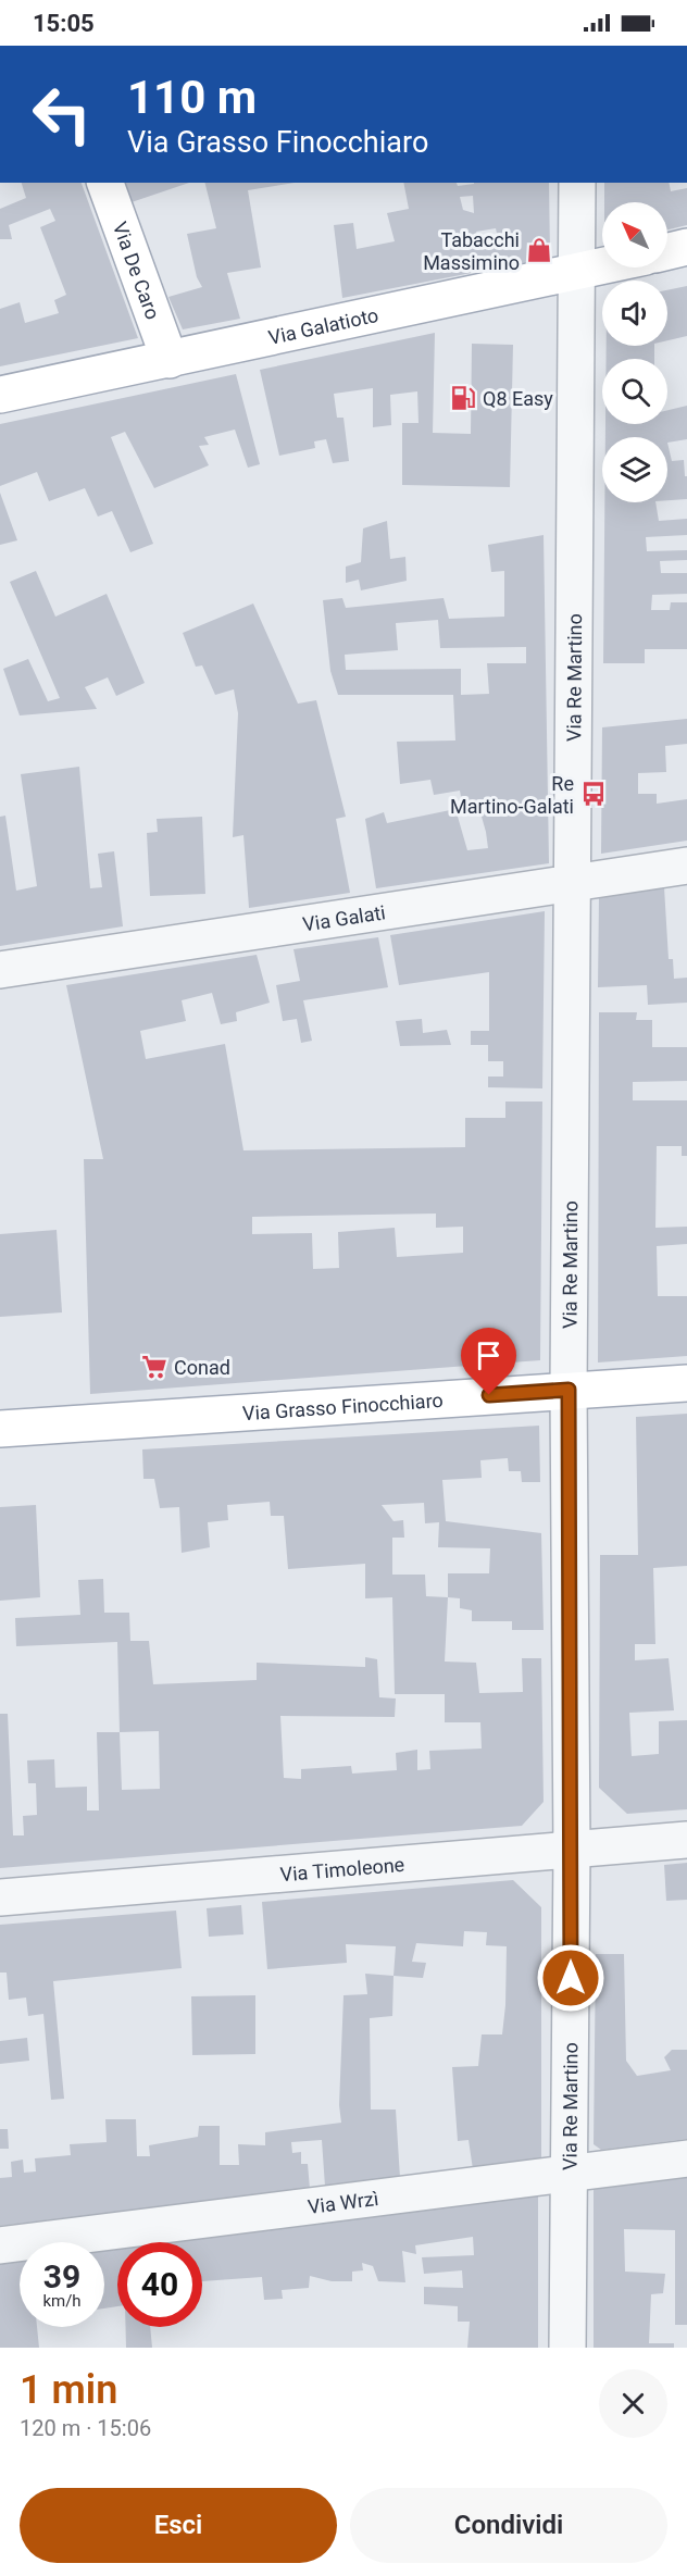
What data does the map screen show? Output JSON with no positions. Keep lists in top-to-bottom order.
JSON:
{
  "streets": {
    "main road": ["Via De Caro", "Via Galatioto", "Via Grasso Finocchiaro"],
    "street": [
      "Via Re Martino",
      "Via Galati",
      "Via Timoleone",
      "Via Wrzì"
    ]
  },
  "crossings": [
    ["Via De Caro", "Via Galatioto"],
    ["Via Galatioto", "Via Re Martino"],
    ["Via Re Martino", "Via Galati"],
    ["Via Re Martino", "Via Grasso Finocchiaro"],
    ["Via Re Martino", "Via Timoleone"],
    ["Via Re Martino", "Via Wrzì"]
  ],
  "places": {
    "shop": ["Tabacchi Massimino"],
    "fuel station": ["Q8 Easy"],
    "bus stop": ["Re Martino-Galati"],
    "supermarket": ["Conad"]
  },
  "north": "top left",
  "page": {
    "status": "15:05",
    "turn": ["110 m", "Via Grasso Finocchiaro"],
    "speed": "39 km/h",
    "limit": "40",
    "heading": ["1 min", "120 m · 15:06"],
    "buttons": ["Esci", "Condividi"]
  }
}
